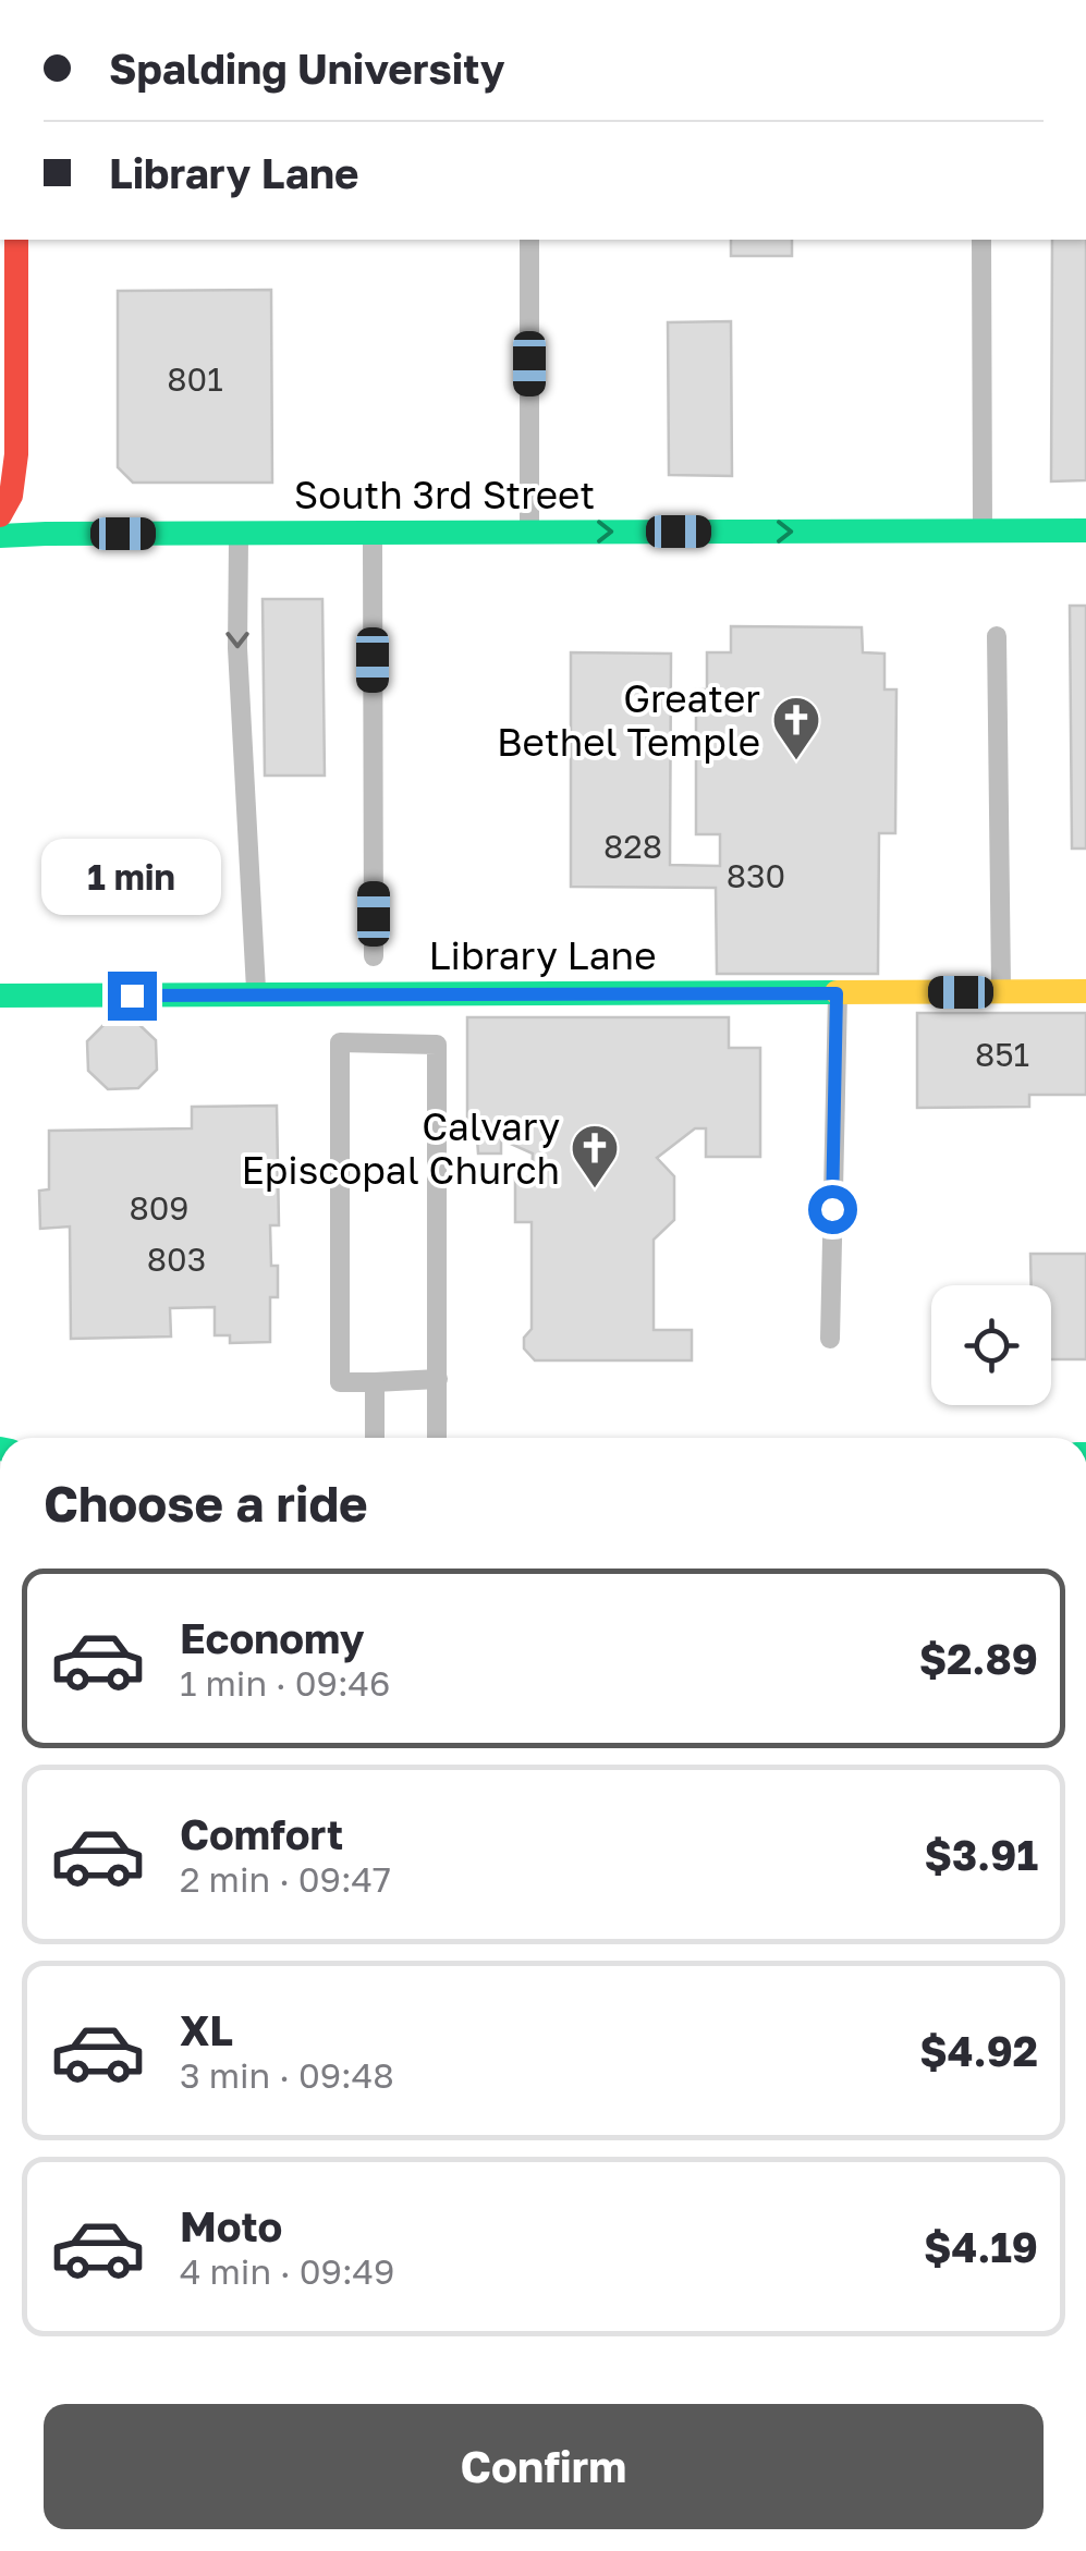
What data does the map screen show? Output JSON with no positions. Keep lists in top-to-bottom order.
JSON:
{
  "streets": {
    "street": ["South 3rd Street", "Library Lane"]
  },
  "one_way": ["South 3rd Street"],
  "places": {
    "church": ["Greater Bethel Temple", "Calvary Episcopal Church"]
  },
  "house_numbers": [
    "801",
    "828",
    "830",
    "851",
    "809",
    "803"
  ],
  "page": {
    "banner": ["Spalding University", "Library Lane"],
    "bubble": "1 min",
    "heading": "Choose a ride",
    "list": [
      {
        "name": "Economy",
        "note": "1 min · 09:46",
        "value": "$2.89"
      },
      {
        "name": "Comfort",
        "note": "2 min · 09:47",
        "value": "$3.91"
      },
      {
        "name": "XL",
        "note": "3 min · 09:48",
        "value": "$4.92"
      },
      {
        "name": "Moto",
        "note": "4 min · 09:49",
        "value": "$4.19"
      }
    ],
    "buttons": "Confirm"
  }
}
